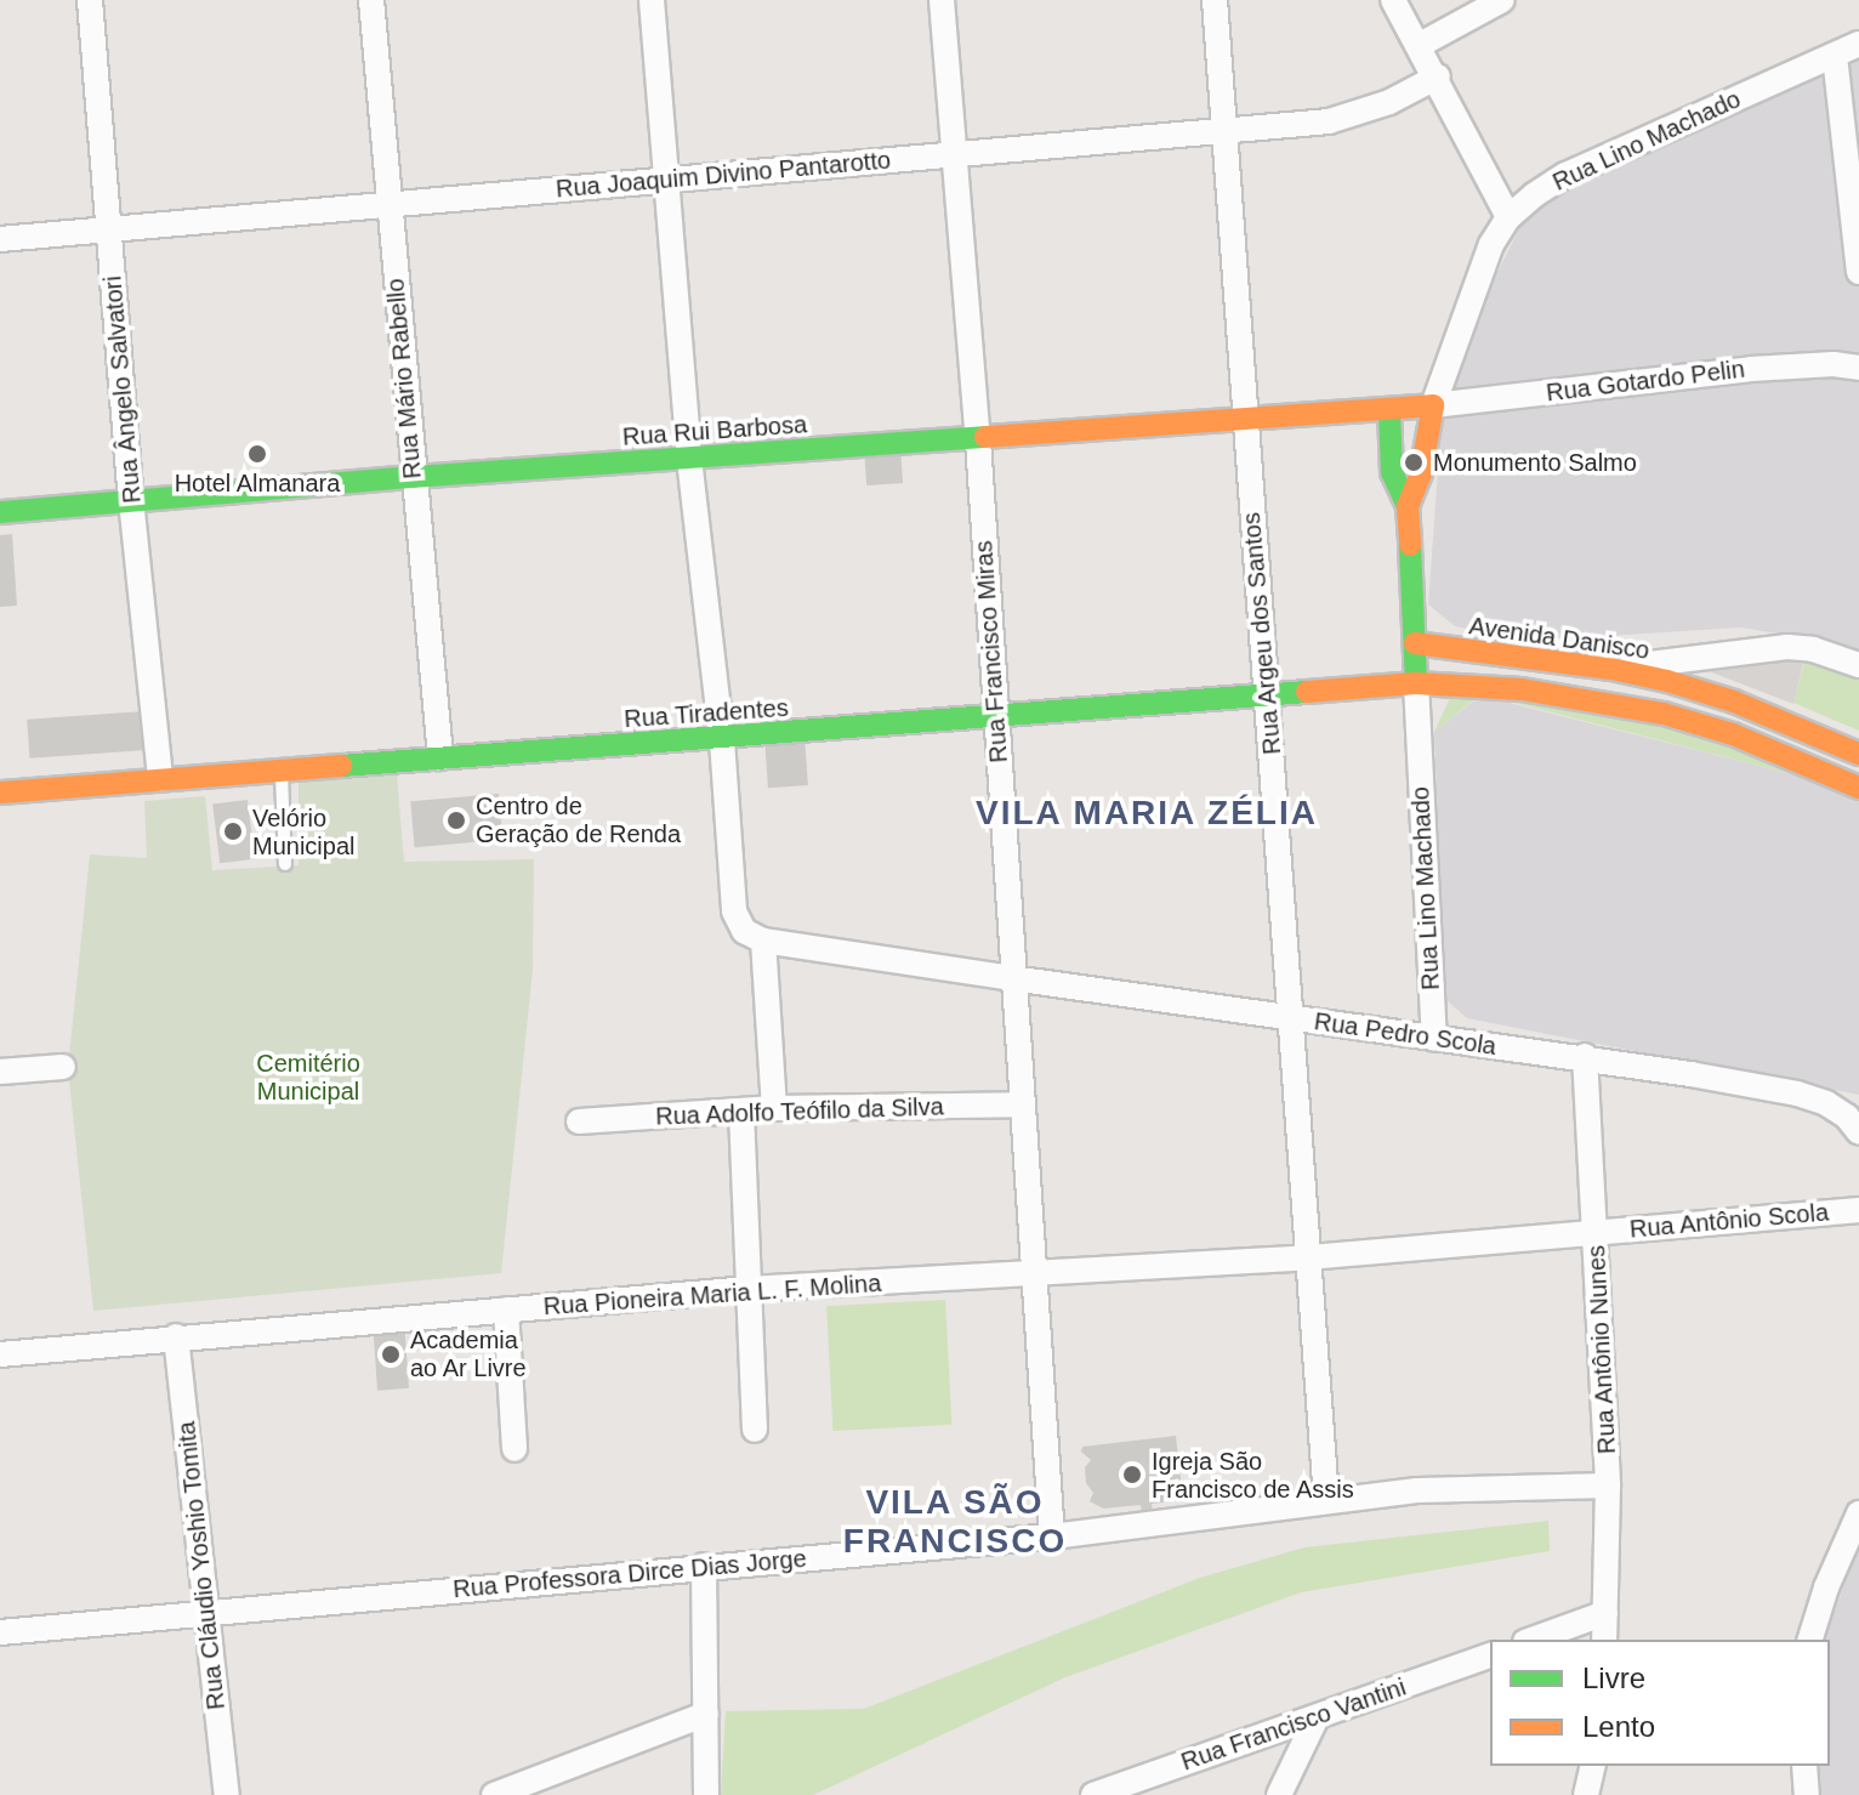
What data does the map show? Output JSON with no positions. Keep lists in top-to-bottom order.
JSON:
{
  "streets": {
    "main road": [
      "Rua Lino Machado",
      "Rua Rui Barbosa",
      "Avenida Danisco",
      "Rua Tiradentes"
    ],
    "street": [
      "Rua Joaquim Divino Pantarotto",
      "Rua Mário Rabello",
      "Rua Gotardo Pelin",
      "Rua Ângelo Salvatori",
      "Rua Argeu dos Santos",
      "Rua Francisco Miras",
      "Rua Pedro Scola",
      "Rua Adolfo Teófilo da Silva",
      "Rua Antônio Scola",
      "Rua Pioneira Maria L. F. Molina",
      "Rua Antônio Nunes",
      "Rua Cláudio Yoshio Tomita",
      "Rua Professora Dirce Dias Jorge",
      "Rua Francisco Vantini"
    ]
  },
  "crossings": [
    ["Rua Lino Machado", "Rua Gotardo Pelin"],
    ["Rua Lino Machado", "Rua Rui Barbosa"],
    ["Rua Lino Machado", "Avenida Danisco"],
    ["Rua Lino Machado", "Rua Tiradentes"],
    ["Rua Lino Machado", "Rua Pedro Scola"],
    ["Rua Joaquim Divino Pantarotto", "Rua Mário Rabello"],
    ["Rua Joaquim Divino Pantarotto", "Rua Ângelo Salvatori"],
    ["Rua Joaquim Divino Pantarotto", "Rua Argeu dos Santos"],
    ["Rua Joaquim Divino Pantarotto", "Rua Francisco Miras"],
    ["Rua Mário Rabello", "Rua Rui Barbosa"],
    ["Rua Mário Rabello", "Rua Tiradentes"],
    ["Rua Gotardo Pelin", "Rua Rui Barbosa"],
    ["Rua Ângelo Salvatori", "Rua Rui Barbosa"],
    ["Rua Ângelo Salvatori", "Rua Tiradentes"],
    ["Rua Rui Barbosa", "Rua Argeu dos Santos"],
    ["Rua Rui Barbosa", "Rua Francisco Miras"],
    ["Rua Argeu dos Santos", "Rua Tiradentes"],
    ["Rua Argeu dos Santos", "Rua Pedro Scola"],
    ["Rua Argeu dos Santos", "Rua Antônio Scola"],
    ["Rua Argeu dos Santos", "Rua Pioneira Maria L. F. Molina"],
    ["Rua Argeu dos Santos", "Rua Professora Dirce Dias Jorge"],
    ["Rua Francisco Miras", "Rua Tiradentes"],
    ["Rua Francisco Miras", "Rua Pedro Scola"],
    ["Rua Francisco Miras", "Rua Adolfo Teófilo da Silva"],
    ["Rua Francisco Miras", "Rua Pioneira Maria L. F. Molina"],
    ["Rua Francisco Miras", "Rua Professora Dirce Dias Jorge"],
    ["Rua Pedro Scola", "Rua Antônio Nunes"],
    ["Rua Antônio Scola", "Rua Pioneira Maria L. F. Molina"],
    ["Rua Antônio Scola", "Rua Antônio Nunes"],
    ["Rua Pioneira Maria L. F. Molina", "Rua Cláudio Yoshio Tomita"],
    ["Rua Antônio Nunes", "Rua Professora Dirce Dias Jorge"],
    ["Rua Cláudio Yoshio Tomita", "Rua Professora Dirce Dias Jorge"]
  ],
  "districts": ["VILA MARIA ZÉLIA", "VILA SÃO FRANCISCO"],
  "parks": ["Cemitério Municipal"],
  "places": [
    "Hotel Almanara",
    "Monumento Salmo",
    "Centro de Geração de Renda",
    "Velório Municipal",
    "Academia ao Ar Livre",
    "Igreja São Francisco de Assis"
  ],
  "legend": ["Livre", "Lento"]
}
